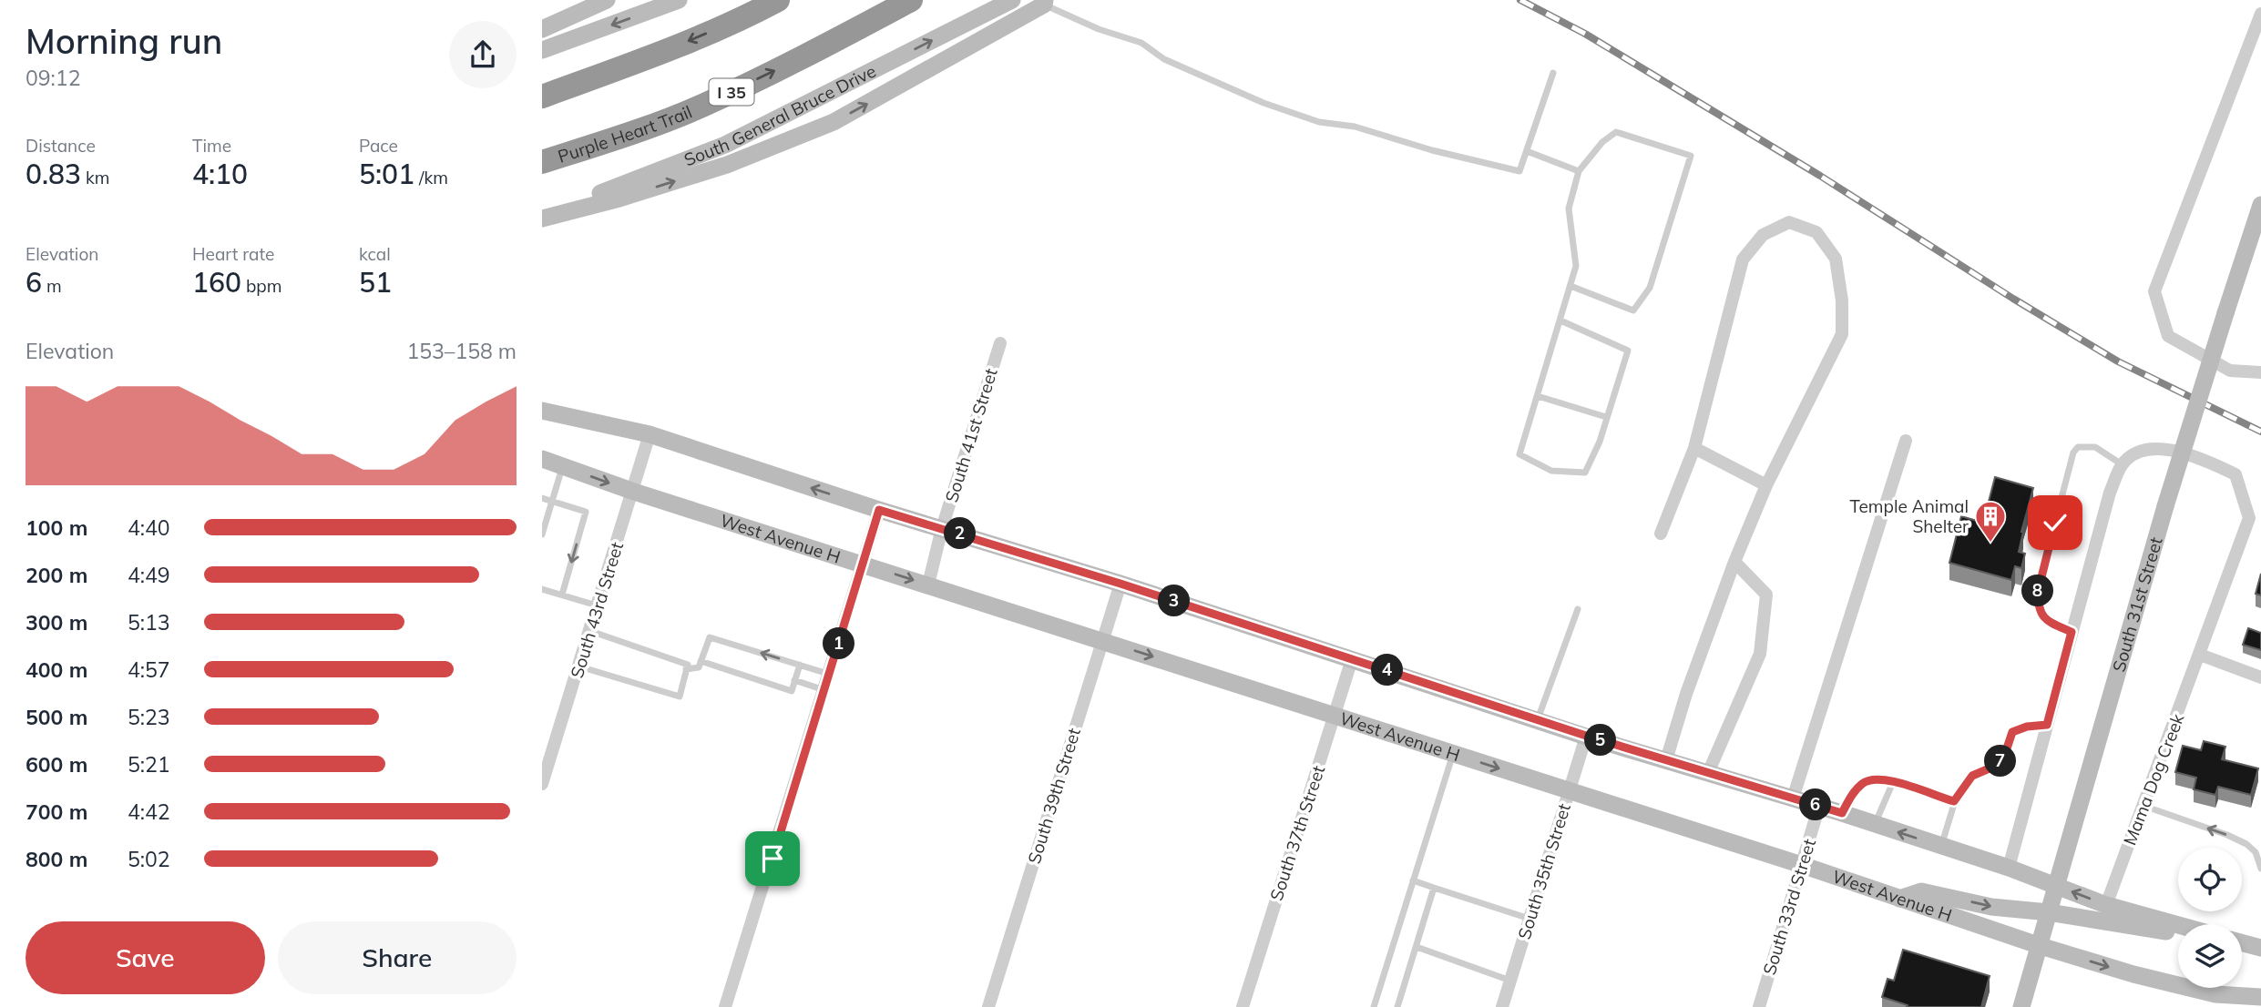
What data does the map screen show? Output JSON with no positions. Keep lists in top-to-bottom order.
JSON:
{
  "streets": {
    "highway": ["I 35", "Purple Heart Trail"],
    "main road": ["South General Bruce Drive", "West Avenue H", "South 31st Street"],
    "street": [
      "South 41st Street",
      "South 43rd Street",
      "Mama Dog Creek",
      "South 39th Street",
      "South 37th Street",
      "South 35th Street",
      "South 33rd Street"
    ]
  },
  "crossings": [
    ["South 41st Street", "West Avenue H"],
    ["West Avenue H", "South 31st Street"],
    ["West Avenue H", "South 43rd Street"],
    ["West Avenue H", "South 39th Street"],
    ["West Avenue H", "South 37th Street"],
    ["West Avenue H", "South 35th Street"],
    ["West Avenue H", "South 33rd Street"]
  ],
  "places": {
    "building": ["Temple Animal Shelter"]
  },
  "page": {
    "heading": ["Morning run", "09:12"],
    "stats": [
      ["Distance", "0.83 km"],
      ["Time", "4:10"],
      ["Pace", "5:01 /km"],
      ["Elevation", "6 m"],
      ["Heart rate", "160 bpm"],
      ["kcal", "51"]
    ],
    "chart": ["Elevation", "153–158 m"],
    "list": [
      {
        "name": "100 m",
        "note": "4:40"
      },
      {
        "name": "200 m",
        "note": "4:49"
      },
      {
        "name": "300 m",
        "note": "5:13"
      },
      {
        "name": "400 m",
        "note": "4:57"
      },
      {
        "name": "500 m",
        "note": "5:23"
      },
      {
        "name": "600 m",
        "note": "5:21"
      },
      {
        "name": "700 m",
        "note": "4:42"
      },
      {
        "name": "800 m",
        "note": "5:02"
      }
    ],
    "pins": [
      "2",
      "8",
      "3",
      "1",
      "4",
      "5",
      "7",
      "6"
    ],
    "buttons": ["Save", "Share"]
  }
}
